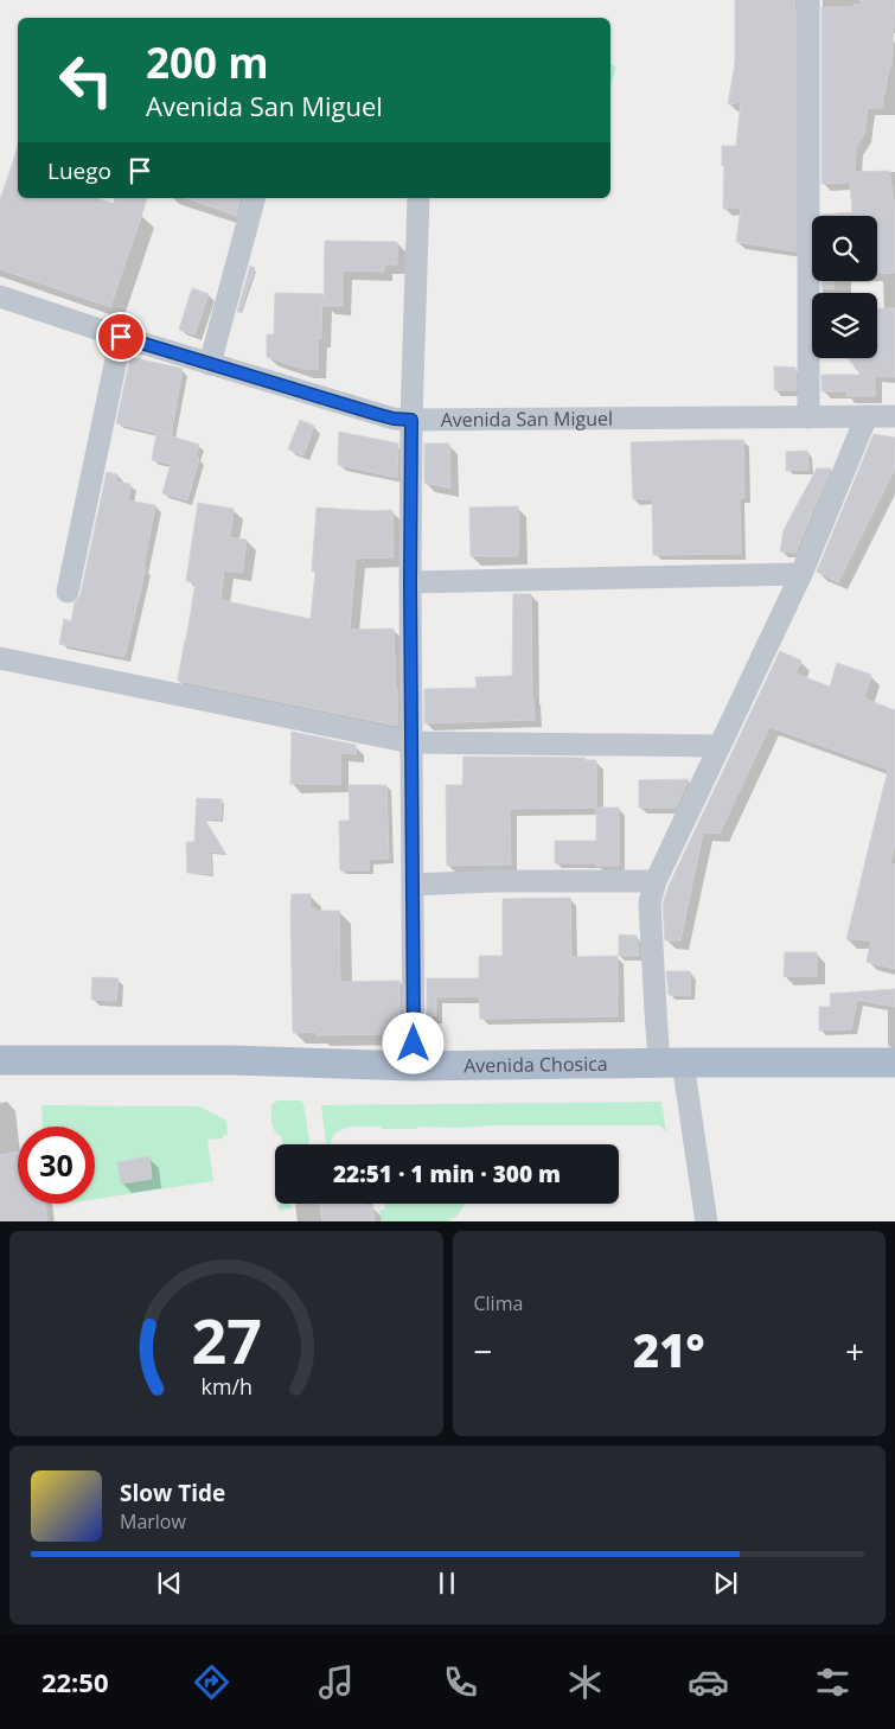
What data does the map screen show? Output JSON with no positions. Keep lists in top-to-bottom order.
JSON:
{
  "streets": {
    "main road": ["Avenida Chosica"],
    "street": ["Avenida San Miguel"]
  },
  "page": {
    "turn": ["200 m", "Avenida San Miguel"],
    "then": "Luego",
    "limit": "30",
    "trip": "22:51 · 1 min · 300 m",
    "tile": "Clima",
    "heat": ["−", "21°", "+"],
    "song": ["Slow Tide", "Marlow"],
    "tabs": "22:50",
    "gauge": ["27", "km/h"]
  }
}
